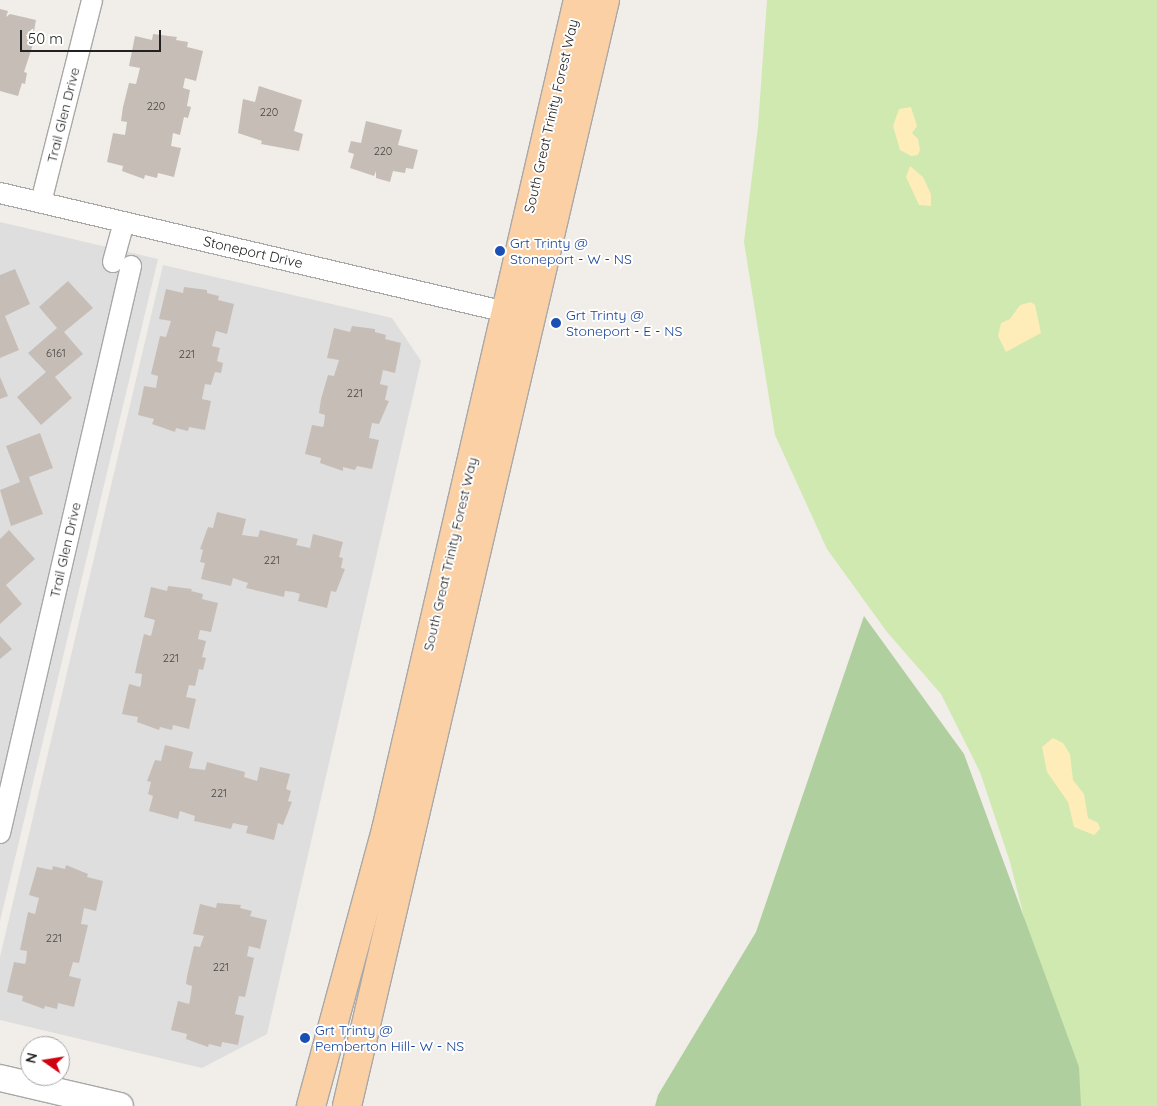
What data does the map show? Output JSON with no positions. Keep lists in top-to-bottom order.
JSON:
{
  "streets": {
    "main road": ["South Great Trinity Forest Way"],
    "street": ["Trail Glen Drive", "Stoneport Drive"]
  },
  "crossings": [
    ["Trail Glen Drive", "Stoneport Drive"],
    ["South Great Trinity Forest Way", "Stoneport Drive"]
  ],
  "places": ["Grt Trinty @ Stoneport - W - NS", "Grt Trinty @ Stoneport - E - NS", "Grt Trinty @ Pemberton Hill- W - NS"],
  "house_numbers": [
    "220",
    "220",
    "220",
    "6161",
    "221",
    "221",
    "221",
    "221",
    "221",
    "221",
    "221"
  ],
  "scale_bar": "50 m",
  "north": "left"
}
